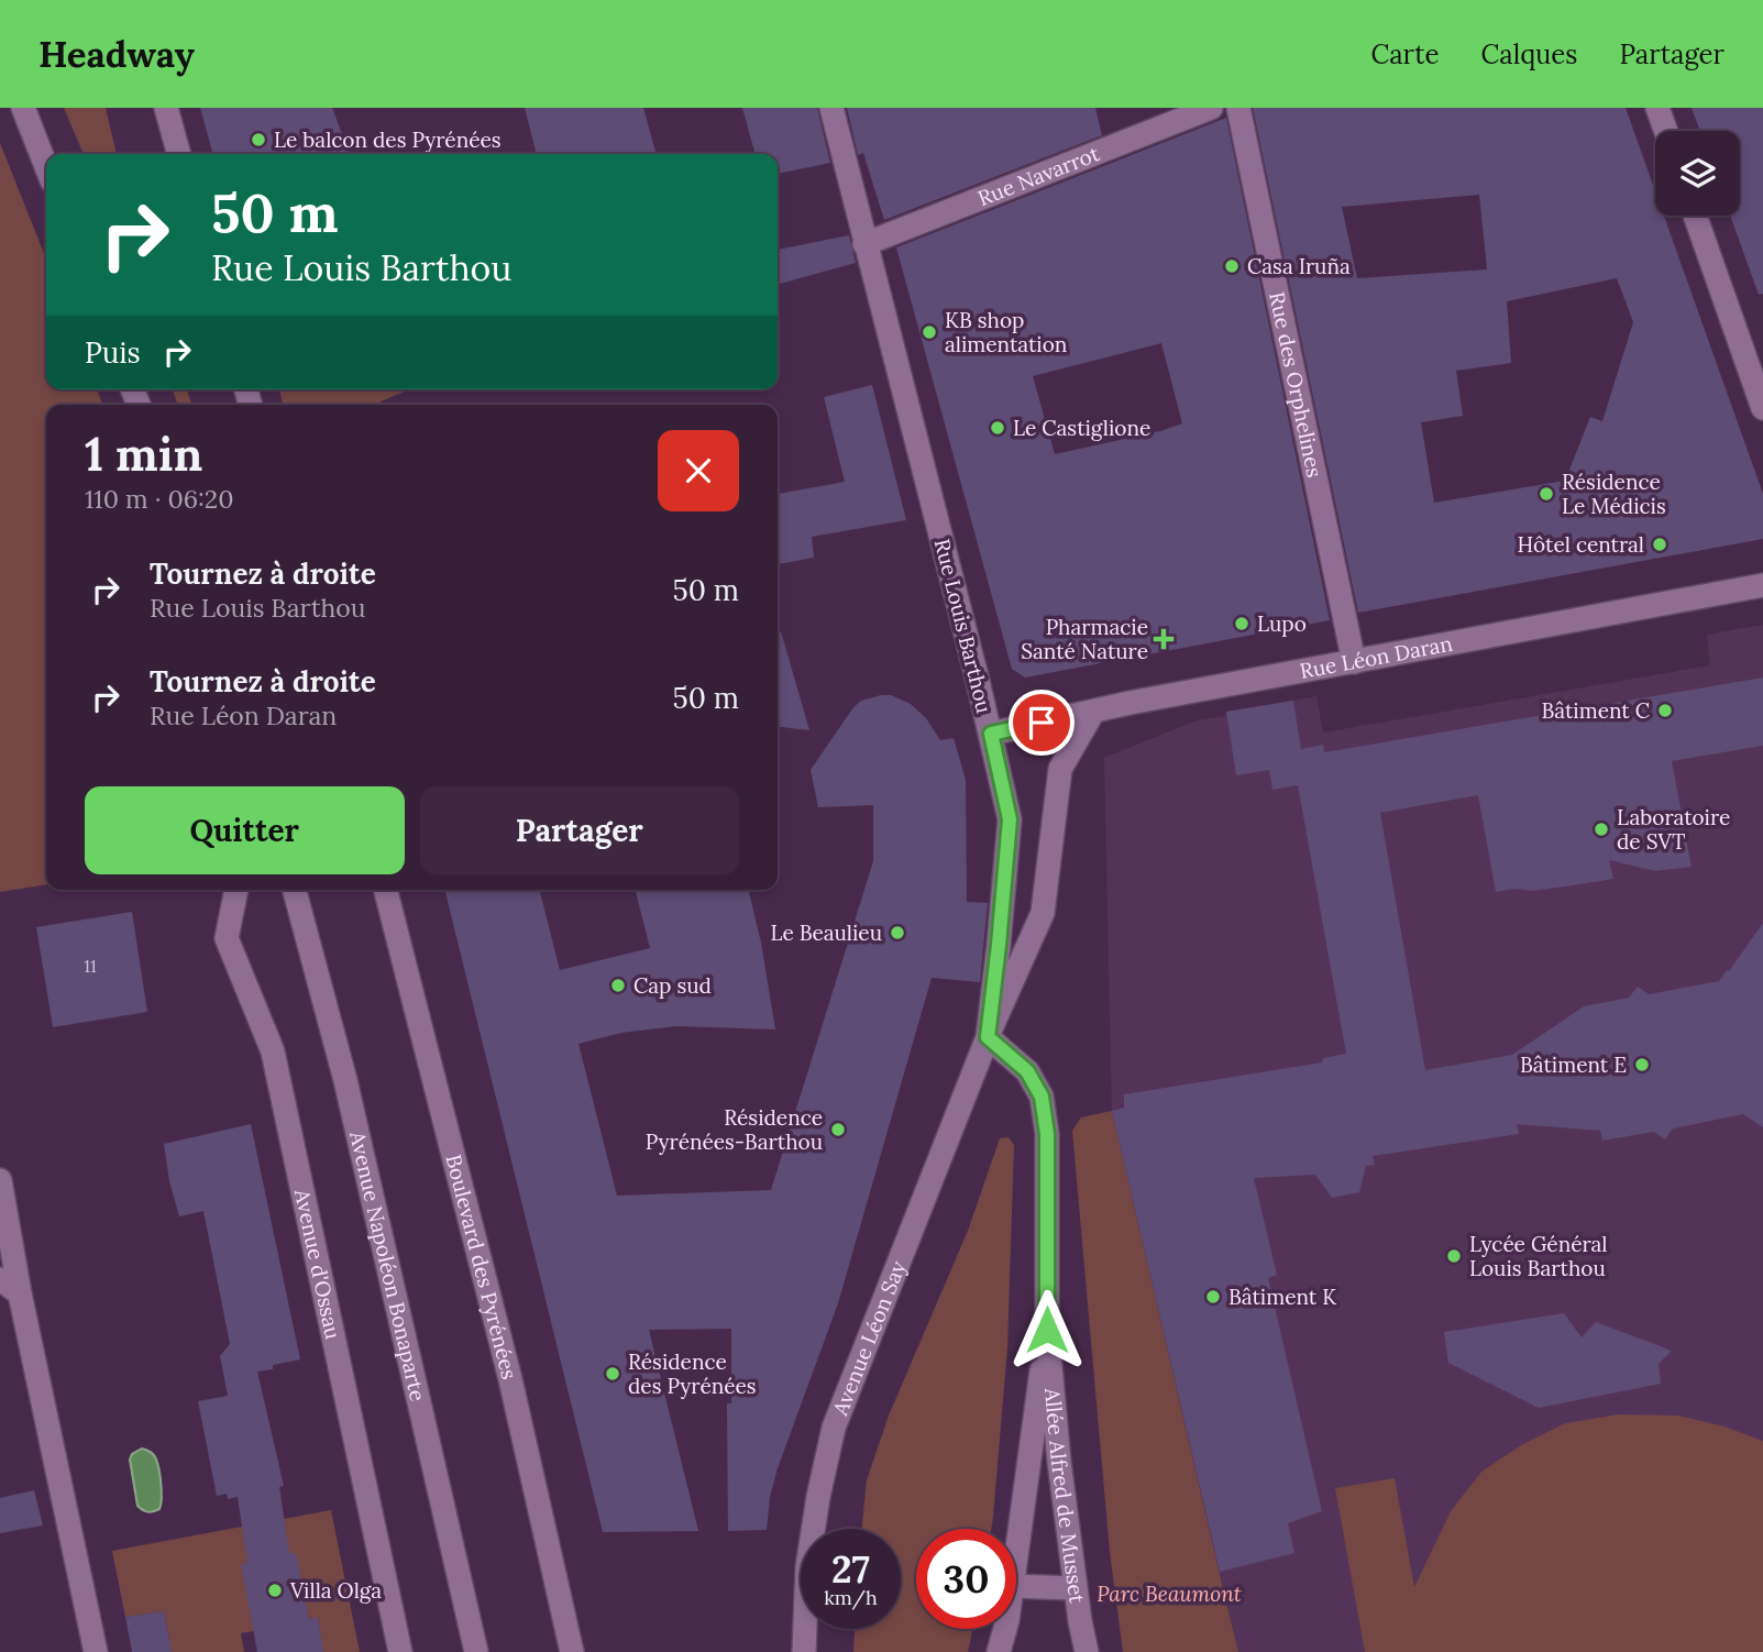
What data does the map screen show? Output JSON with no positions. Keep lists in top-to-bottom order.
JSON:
{
  "streets": {
    "street": [
      "Rue Navarrot",
      "Rue des Orphelines",
      "Rue Louis Barthou",
      "Rue Léon Daran",
      "Avenue d'Ossau",
      "Avenue Napoléon Bonaparte",
      "Boulevard des Pyrénées",
      "Avenue Léon Say",
      "Allée Alfred de Musset"
    ]
  },
  "crossings": [
    ["Rue Navarrot", "Rue Louis Barthou"],
    ["Rue des Orphelines", "Rue Léon Daran"],
    ["Rue Louis Barthou", "Rue Léon Daran"],
    ["Rue Louis Barthou", "Avenue Léon Say"],
    ["Rue Louis Barthou", "Allée Alfred de Musset"],
    ["Avenue Léon Say", "Allée Alfred de Musset"]
  ],
  "parks": ["Parc Beaumont"],
  "places": {
    "other": [
      "Le balcon des Pyrénées",
      "Casa Iruña",
      "KB shop alimentation",
      "Le Castiglione",
      "Résidence Le Médicis",
      "Hôtel central",
      "Lupo",
      "Bâtiment C",
      "Laboratoire de SVT",
      "Le Beaulieu",
      "Cap sud",
      "Bâtiment E",
      "Résidence Pyrénées-Barthou",
      "Lycée Général Louis Barthou",
      "Bâtiment K",
      "Résidence des Pyrénées",
      "Villa Olga"
    ],
    "health": ["Pharmacie Santé Nature"]
  },
  "house_numbers": ["11"],
  "page": {
    "header": "Headway",
    "nav": ["Carte", "Calques", "Partager"],
    "turn": ["50 m", "Rue Louis Barthou"],
    "then": "Puis",
    "heading": ["1 min", "110 m · 06:20"],
    "list": [
      {
        "name": "Tournez à droite",
        "note": "Rue Louis Barthou",
        "value": "50 m"
      },
      {
        "name": "Tournez à droite",
        "note": "Rue Léon Daran",
        "value": "50 m"
      }
    ],
    "buttons": ["Quitter", "Partager"],
    "speed": "27 km/h",
    "limit": "30"
  }
}
